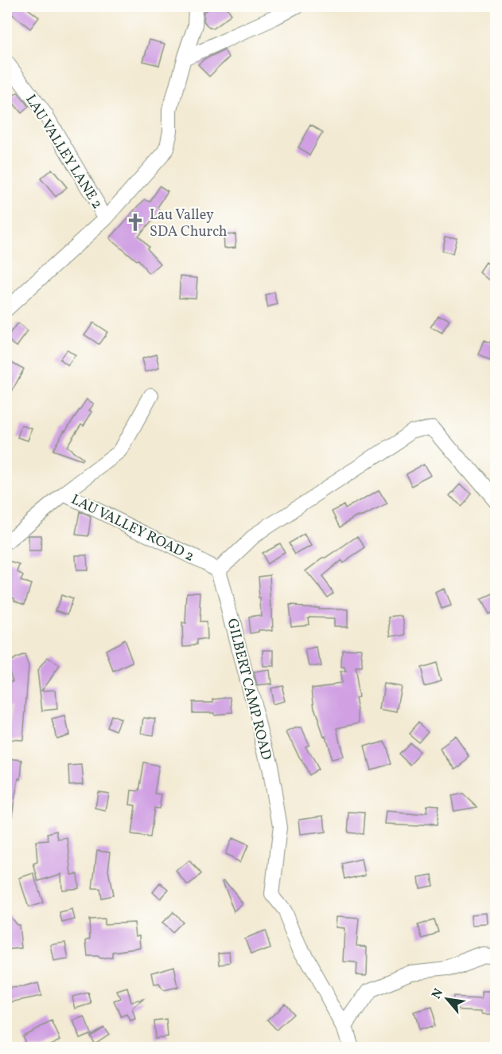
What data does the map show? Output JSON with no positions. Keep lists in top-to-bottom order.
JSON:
{
  "streets": {
    "street": ["LAU VALLEY LANE 2", "LAU VALLEY ROAD 2", "GILBERT CAMP ROAD"]
  },
  "crossings": [
    ["LAU VALLEY ROAD 2", "GILBERT CAMP ROAD"]
  ],
  "places": {
    "church": ["Lau Valley SDA Church"]
  },
  "north": "top left"
}
